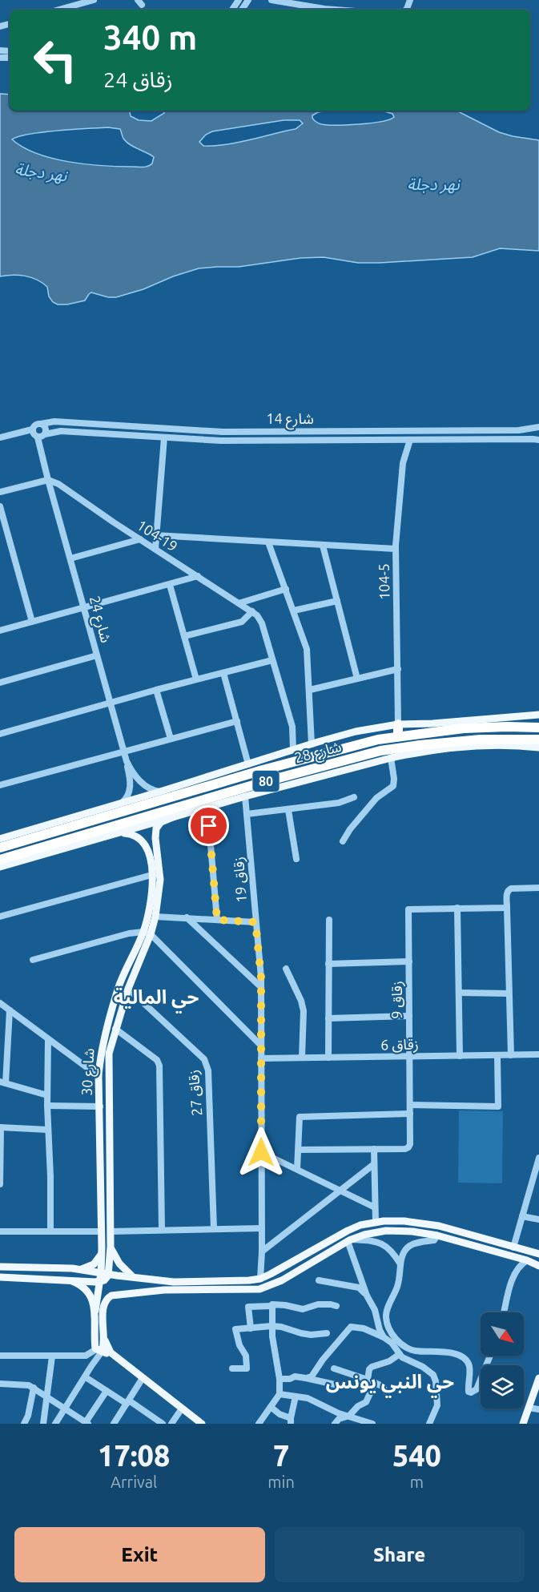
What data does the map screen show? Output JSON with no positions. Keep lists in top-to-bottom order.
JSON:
{
  "streets": {
    "highway": ["شارع 28", "80"],
    "main road": ["شارع 30"],
    "street": [
      "شارع 14",
      "104-19",
      "104-5",
      "شارع 24",
      "زقاق 19",
      "زقاق 9",
      "زقاق 6",
      "زقاق 27"
    ]
  },
  "crossings": [
    ["شارع 14", "104-5"],
    ["شارع 14", "شارع 24"],
    ["104-19", "شارع 24"],
    ["زقاق 19", "زقاق 6"],
    ["زقاق 9", "زقاق 6"],
    ["شارع 30", "زقاق 27"]
  ],
  "districts": ["حي المالية", "حي النبي يونس"],
  "water": ["نهر دجلة"],
  "north": "bottom right",
  "page": {
    "turn": ["340 m", "زقاق 24"],
    "eta": [
      "17:08",
      "Arrival",
      "7",
      "min",
      "540",
      "m"
    ],
    "buttons": ["Exit", "Share"]
  }
}
